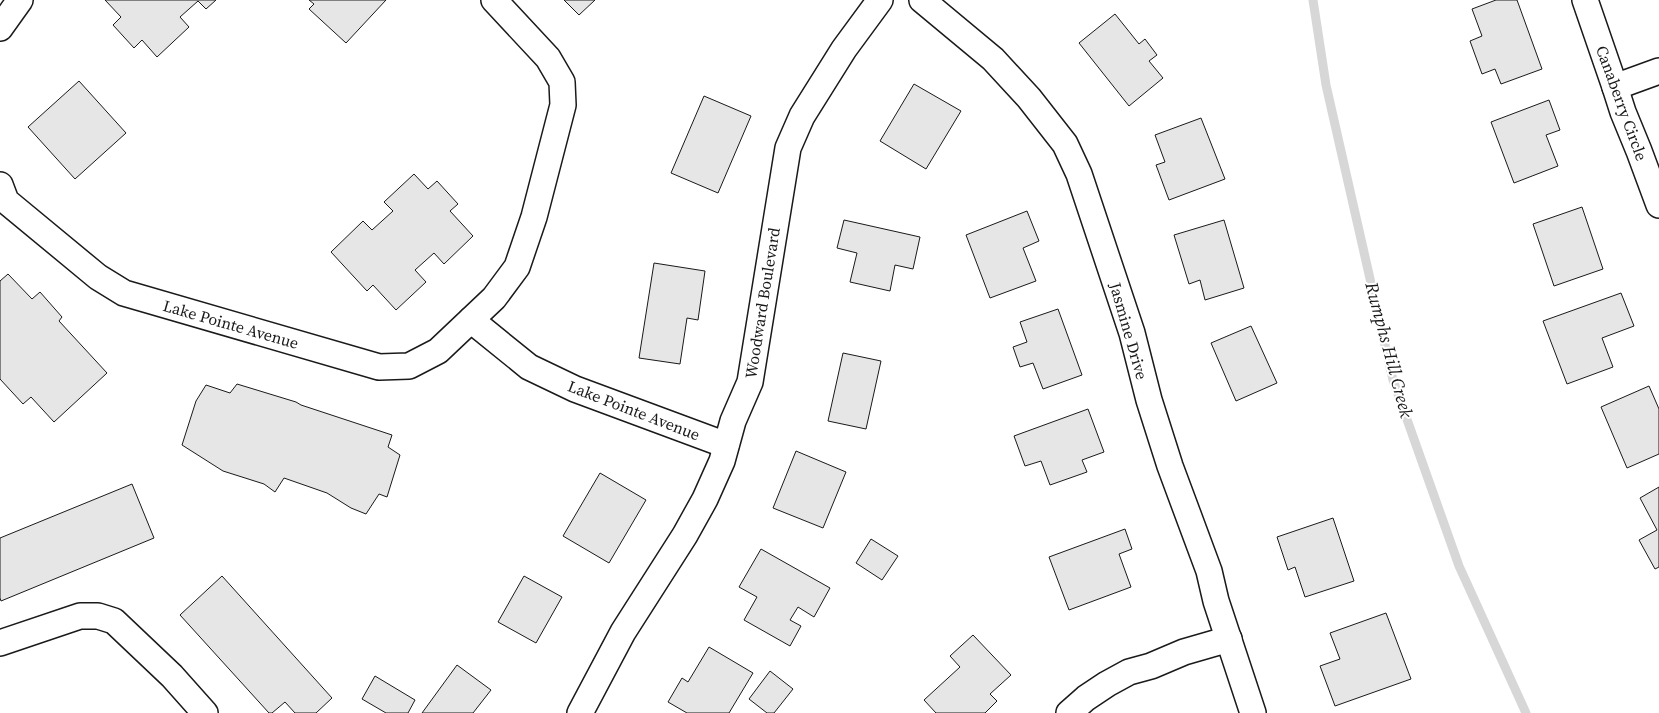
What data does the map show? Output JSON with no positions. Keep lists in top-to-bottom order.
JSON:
{
  "streets": {
    "street": [
      "Canaberry Circle",
      "Woodward Boulevard",
      "Lake Pointe Avenue",
      "Jasmine Drive"
    ]
  },
  "crossings": [
    ["Woodward Boulevard", "Lake Pointe Avenue"]
  ],
  "water": ["Rumphs Hill Creek"]
}
